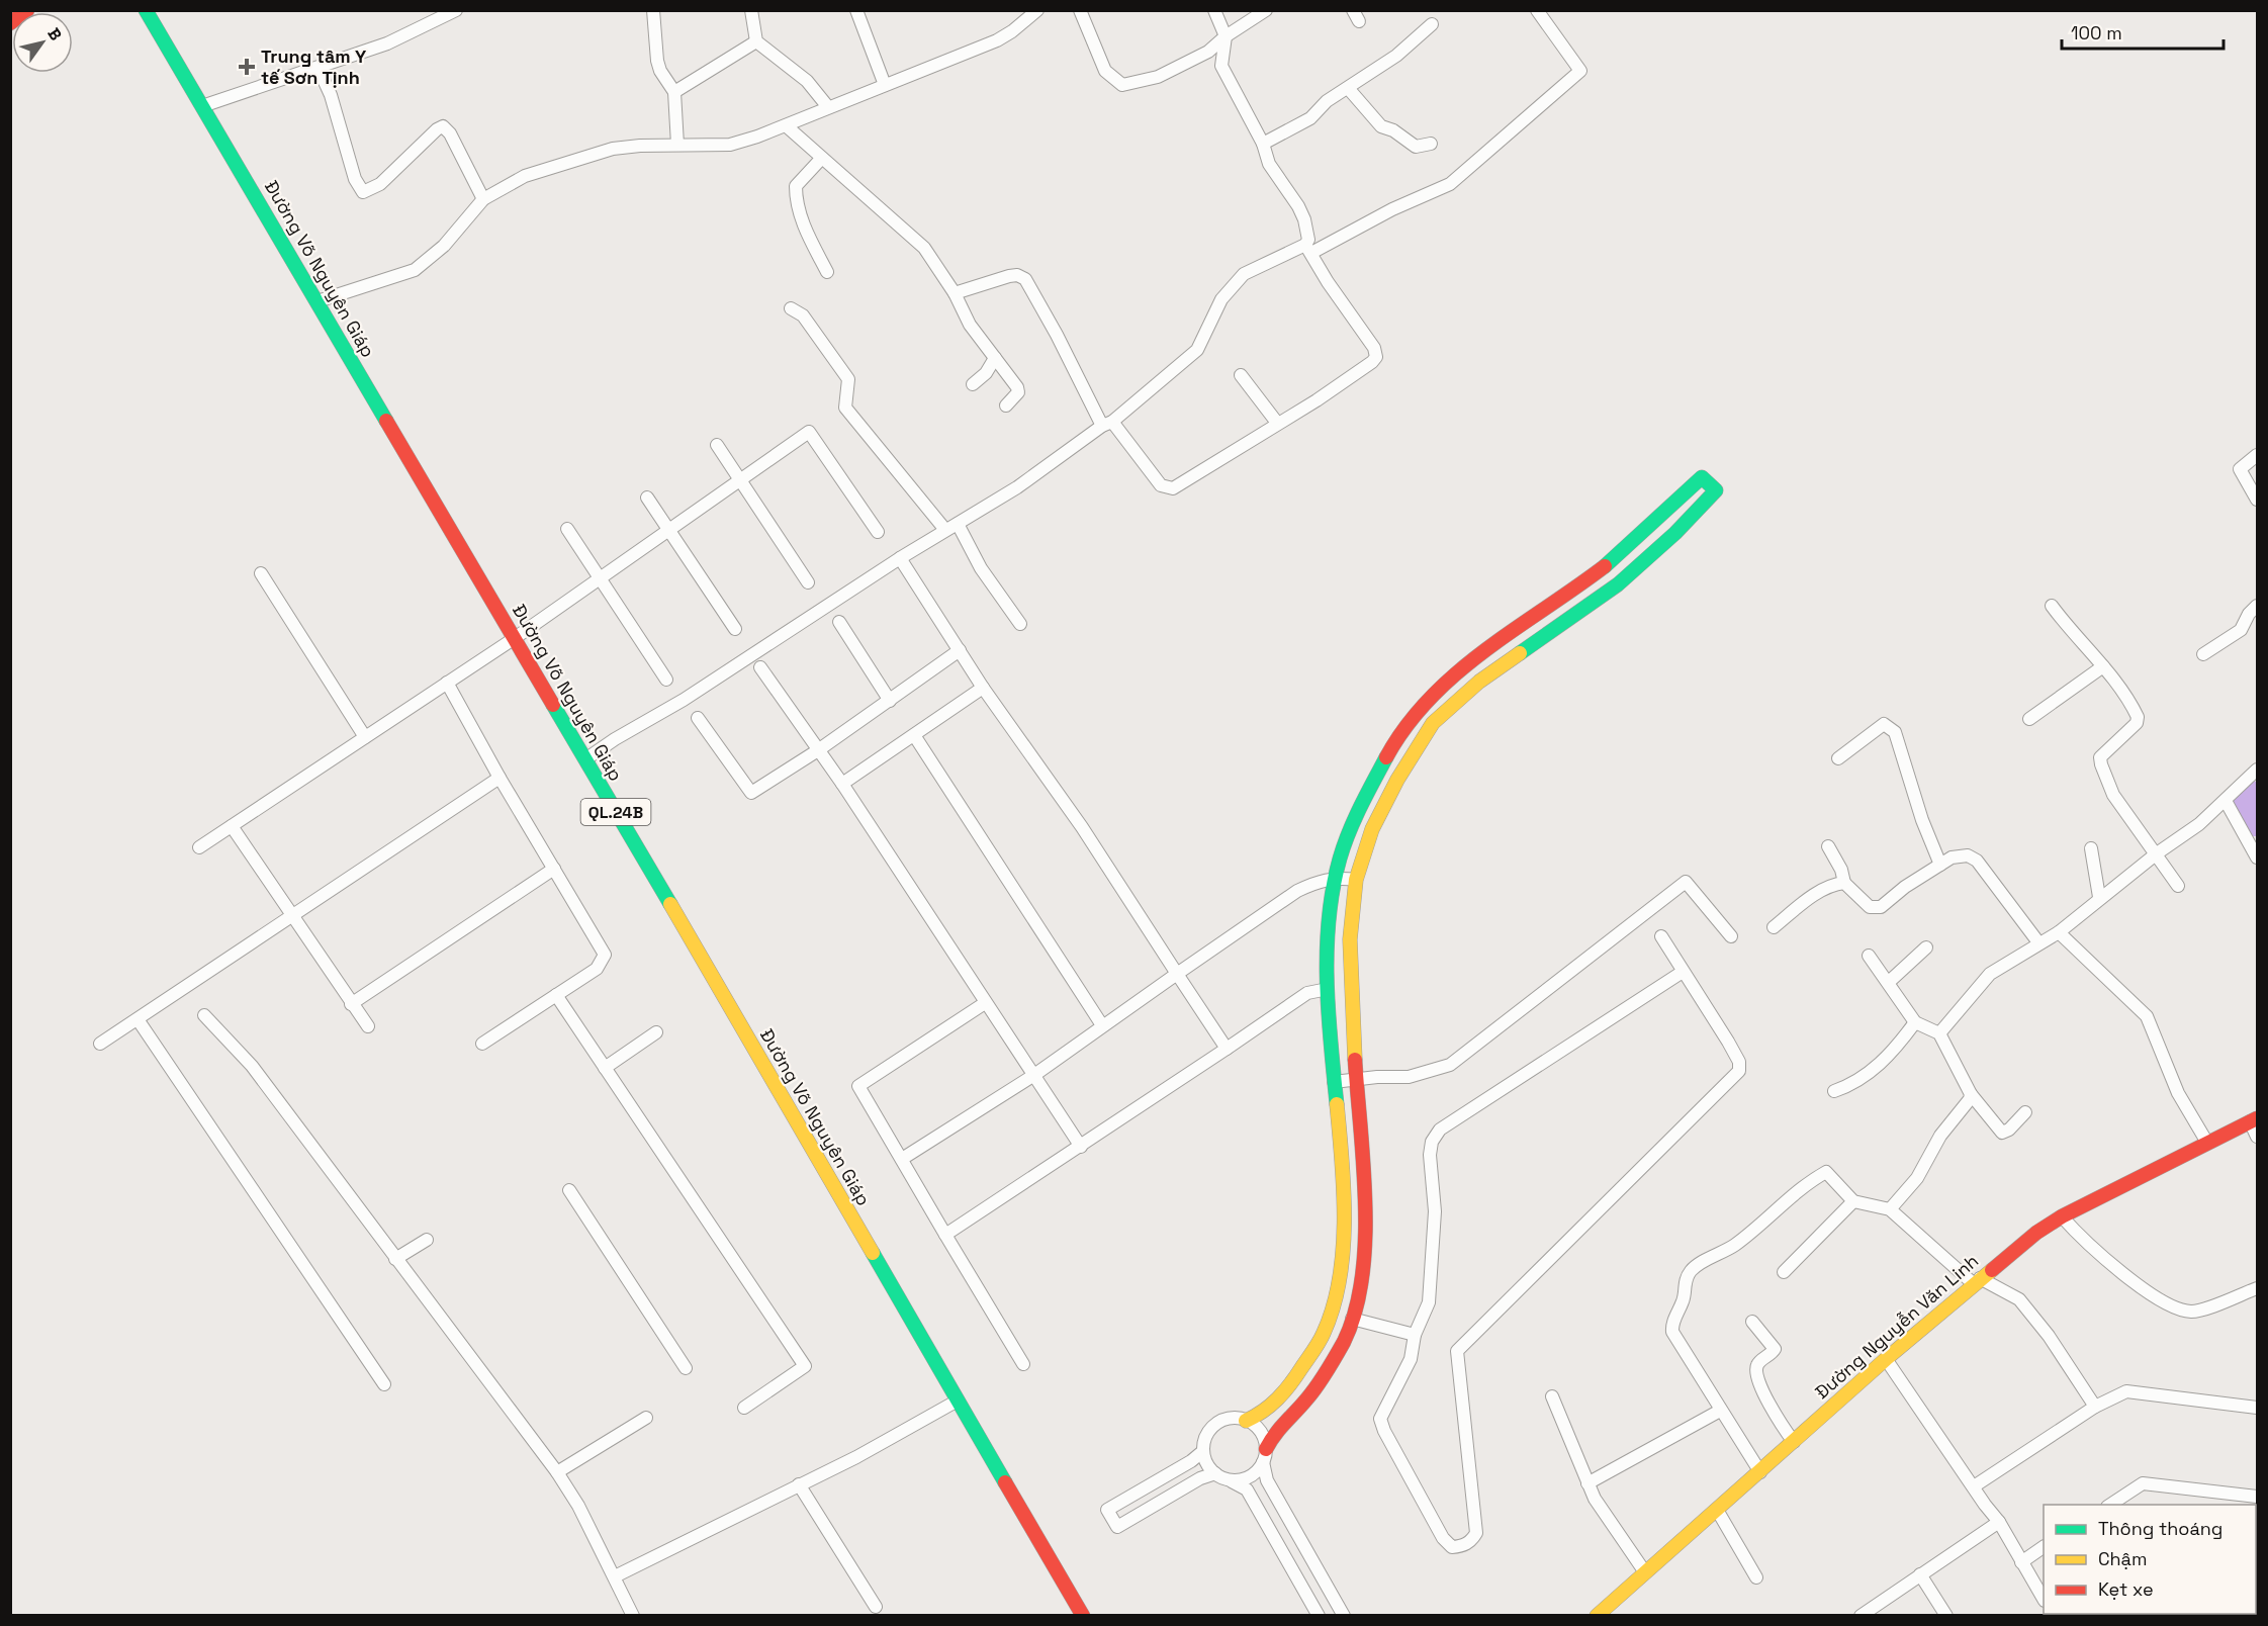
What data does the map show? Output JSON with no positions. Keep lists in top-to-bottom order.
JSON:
{
  "streets": {
    "main road": ["Đường Võ Nguyên Giáp", "QL.24B", "Đường Nguyễn Văn Linh"]
  },
  "places": {
    "health": ["Trung tâm Y tế Sơn Tịnh"]
  },
  "legend": ["Thông thoáng", "Chậm", "Kẹt xe"],
  "scale_bar": "100 m",
  "north": "top right"
}
